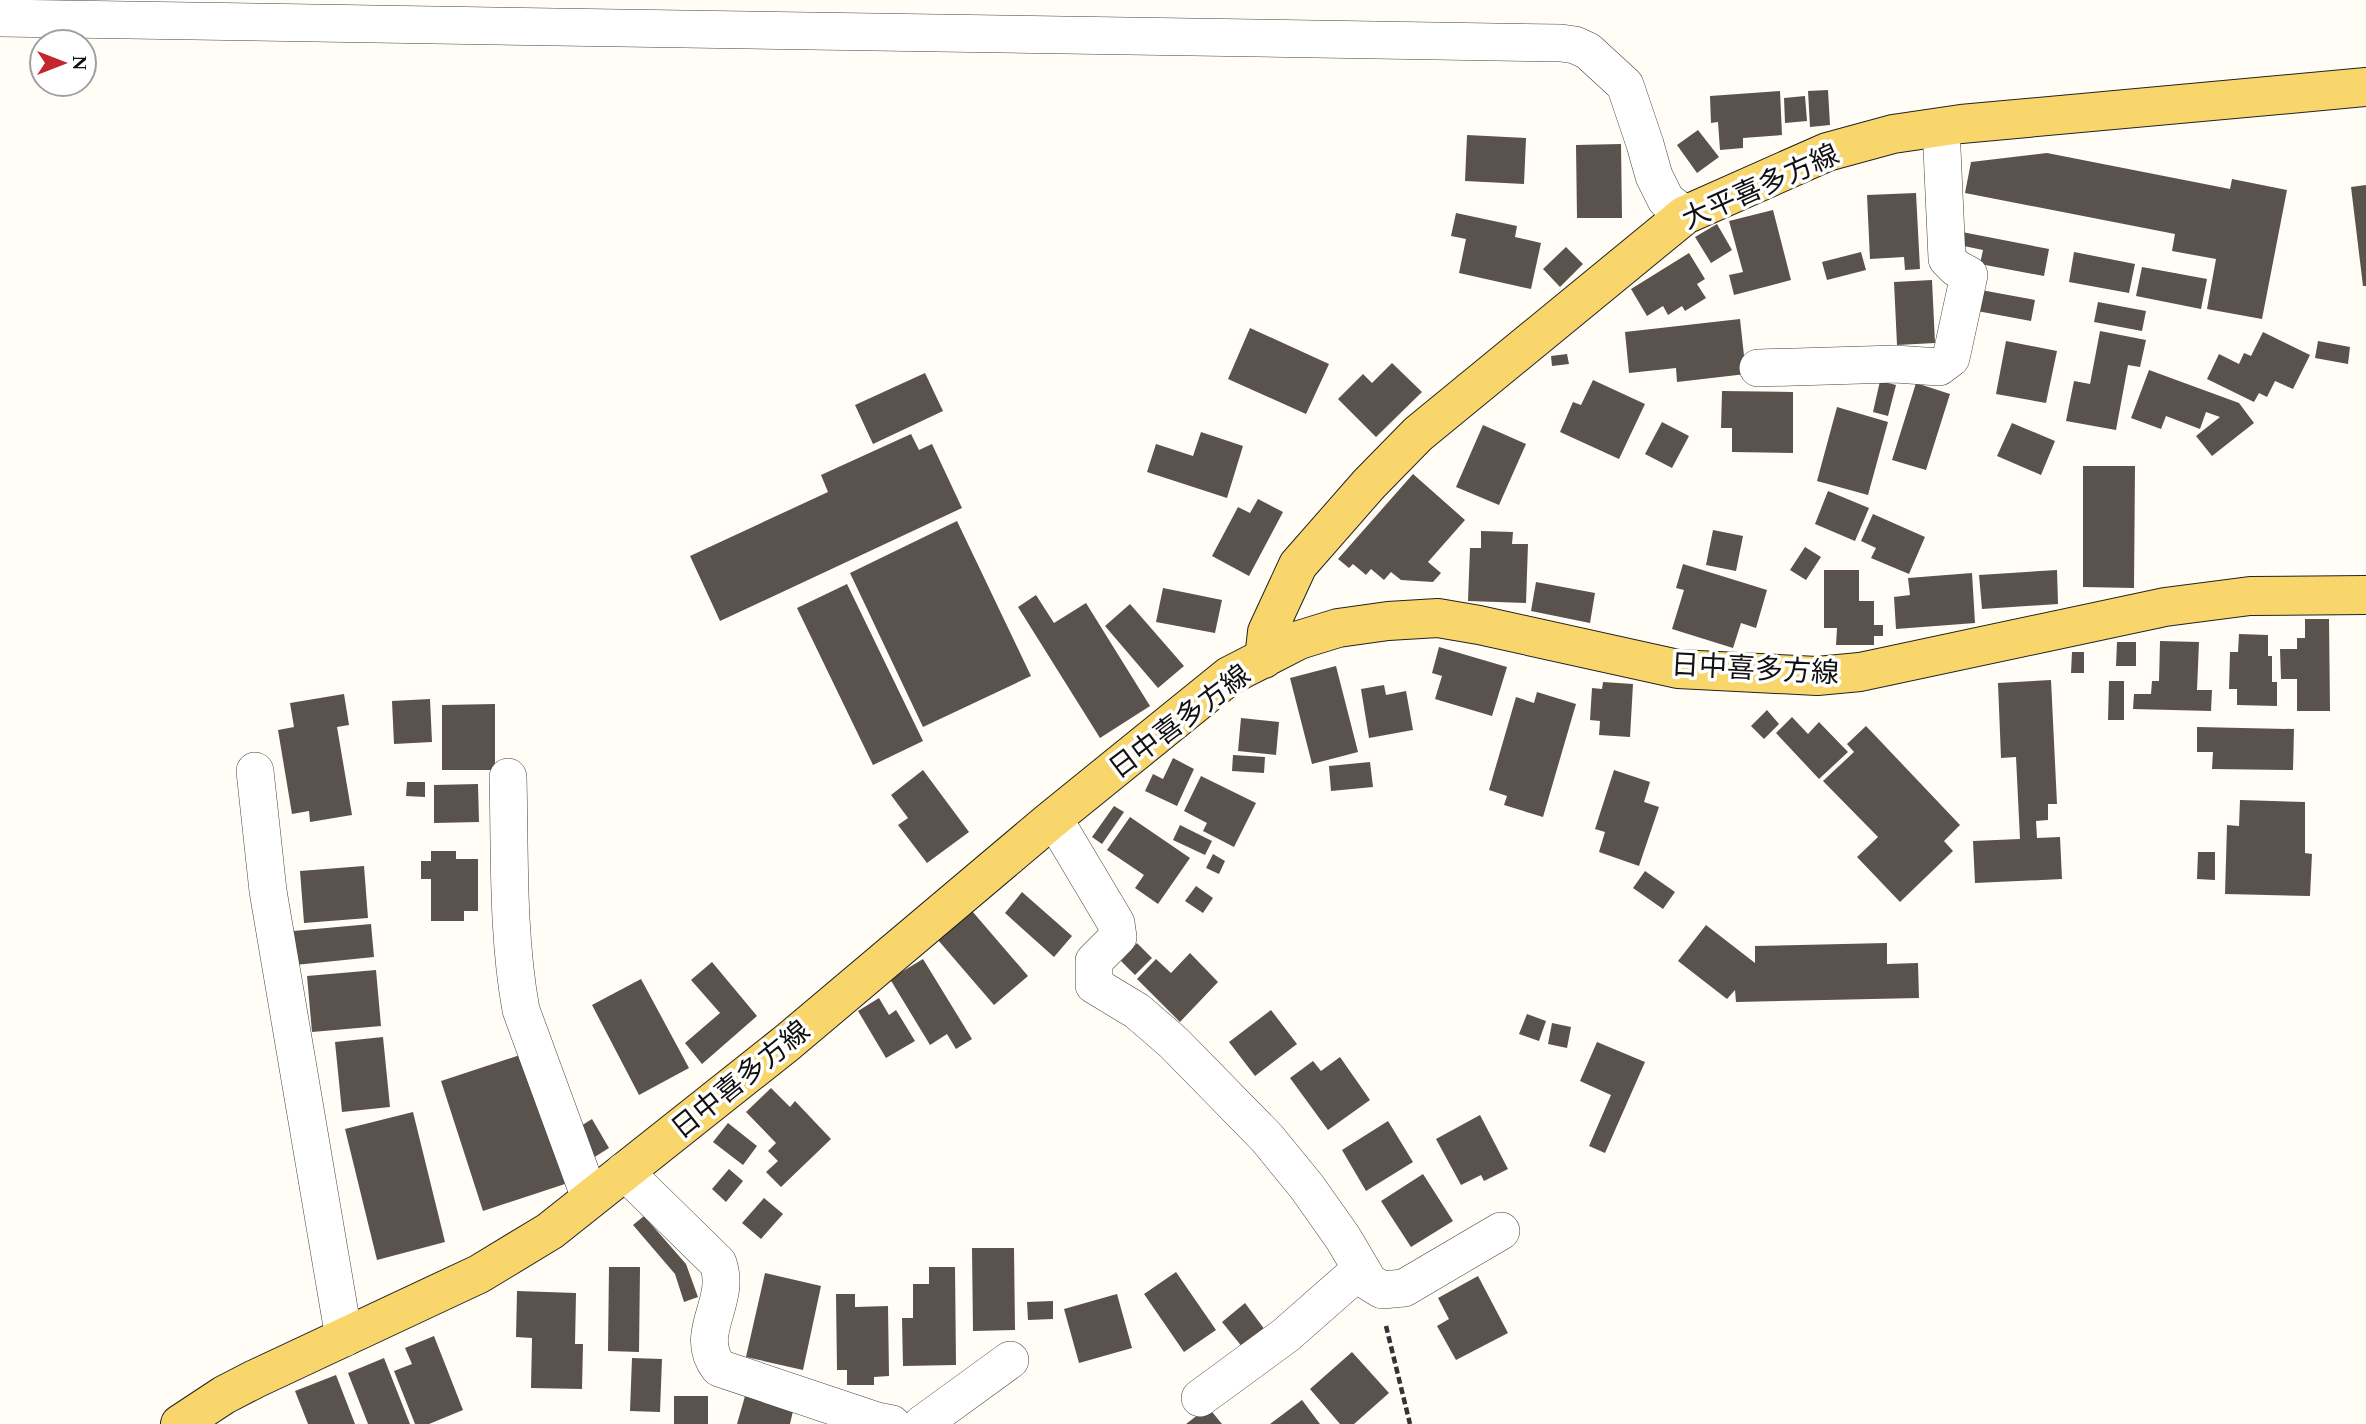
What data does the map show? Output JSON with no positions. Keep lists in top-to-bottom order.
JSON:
{
  "streets": {
    "main road": ["大平喜多方線", "日中喜多方線"]
  },
  "crossings": [
    ["大平喜多方線", "日中喜多方線"]
  ],
  "north": "right"
}
